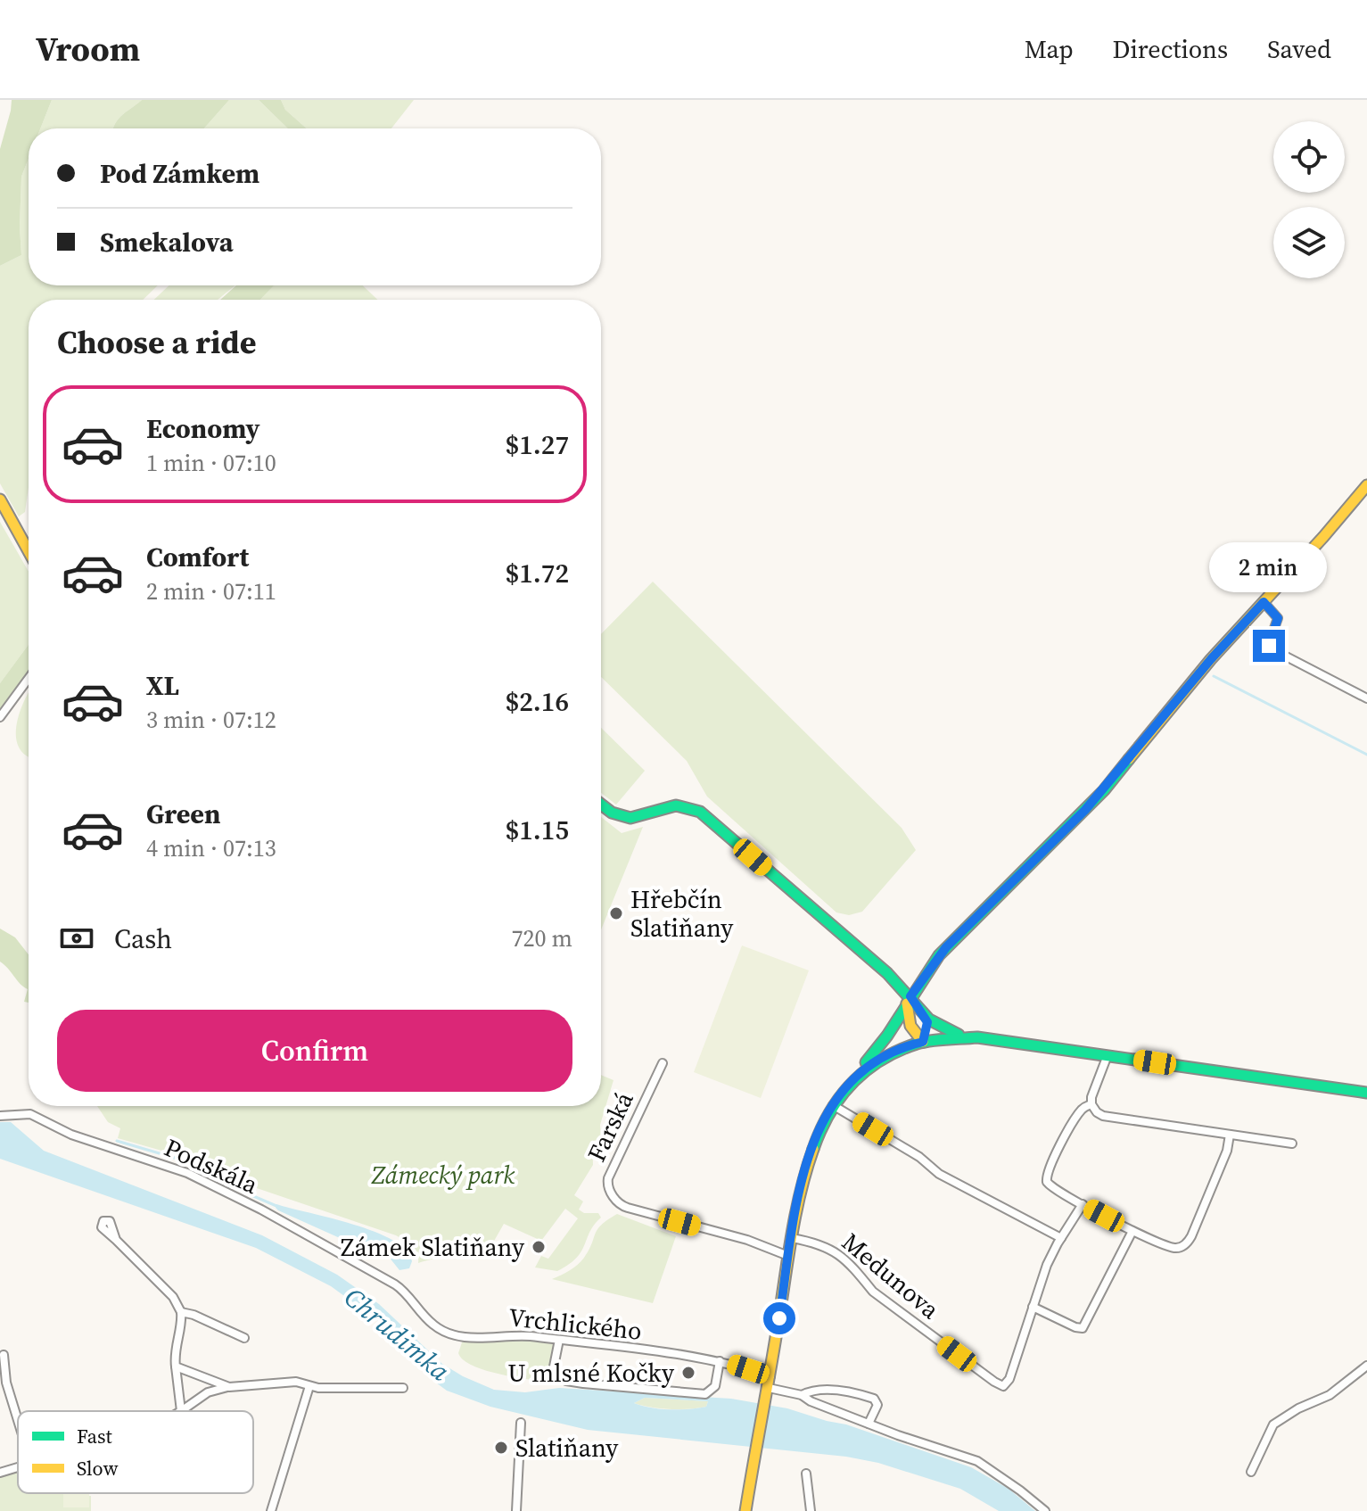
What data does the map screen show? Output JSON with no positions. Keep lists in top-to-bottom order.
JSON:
{
  "streets": {
    "street": [
      "Farská",
      "Podskála",
      "Medunova",
      "Vrchlického"
    ]
  },
  "crossings": [
    ["Podskála", "Vrchlického"]
  ],
  "water": ["Chrudimka"],
  "parks": ["Zámecký park"],
  "places": [
    "Hřebčín Slatiňany",
    "Zámek Slatiňany",
    "U mlsné Kočky",
    "Slatiňany"
  ],
  "legend": ["Fast", "Slow"],
  "page": {
    "header": "Vroom",
    "nav": ["Map", "Directions", "Saved"],
    "banner": ["Pod Zámkem", "Smekalova"],
    "heading": "Choose a ride",
    "list": [
      {
        "name": "Economy",
        "note": "1 min · 07:10",
        "value": "$1.27"
      },
      {
        "name": "Comfort",
        "note": "2 min · 07:11",
        "value": "$1.72"
      },
      {
        "name": "XL",
        "note": "3 min · 07:12",
        "value": "$2.16"
      },
      {
        "name": "Green",
        "note": "4 min · 07:13",
        "value": "$1.15"
      }
    ],
    "bubble": "2 min",
    "pay": ["Cash", "720 m"],
    "buttons": "Confirm"
  }
}
